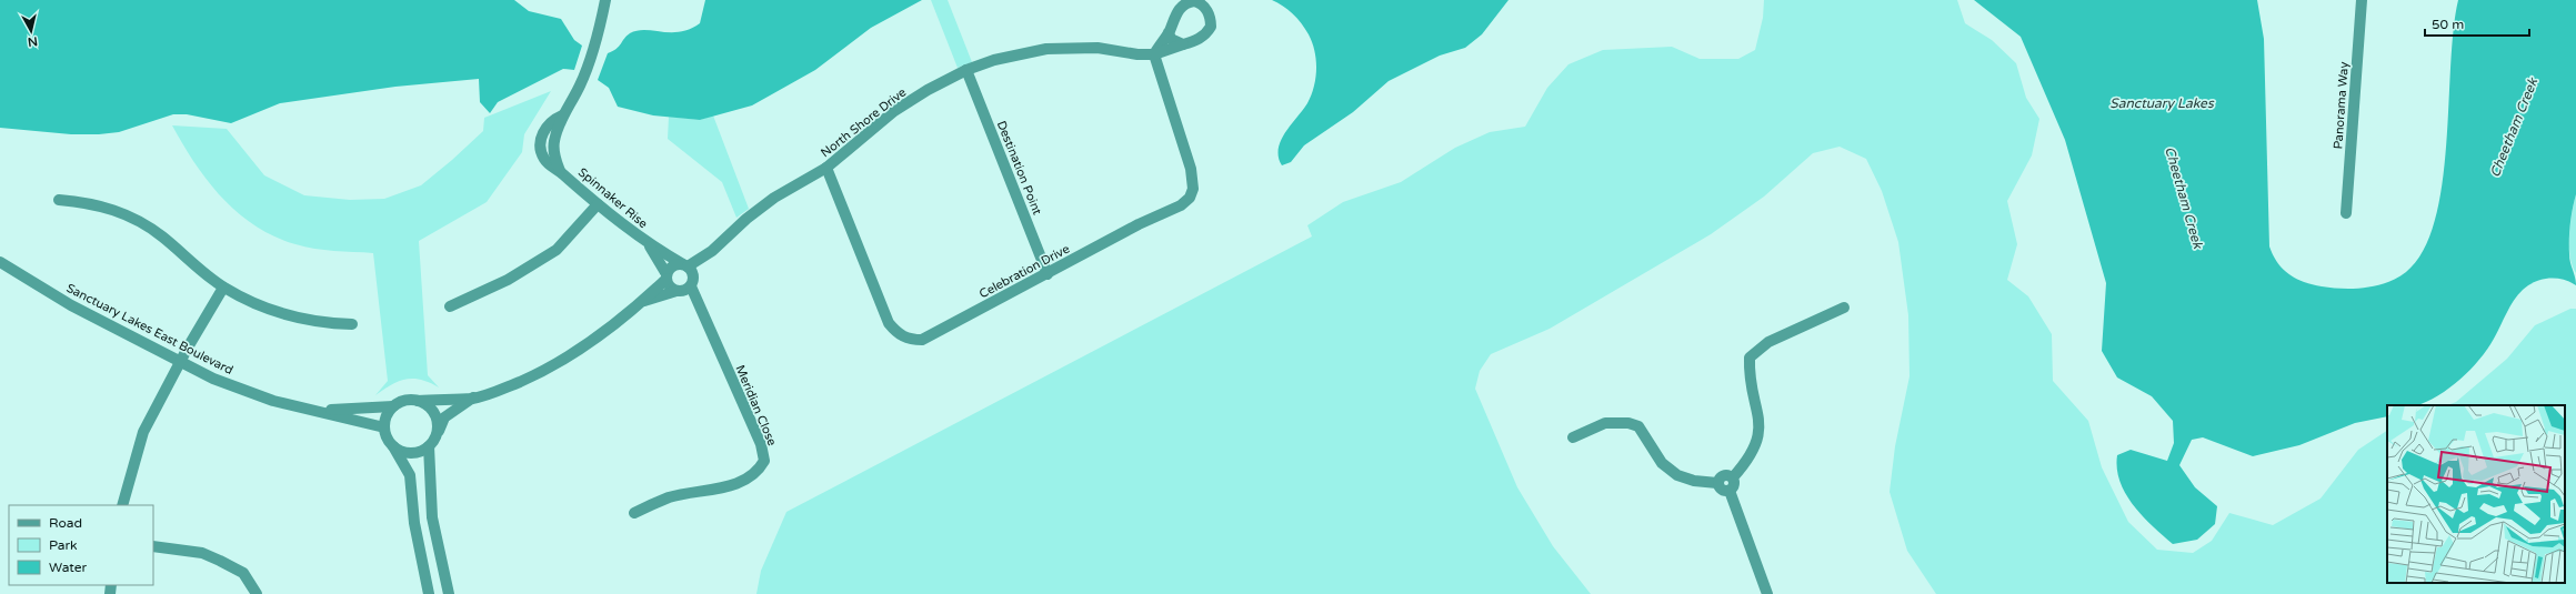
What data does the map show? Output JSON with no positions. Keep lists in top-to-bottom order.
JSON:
{
  "streets": {
    "street": [
      "Panorama Way",
      "North Shore Drive",
      "Destination Point",
      "Spinnaker Rise",
      "Celebration Drive",
      "Sanctuary Lakes East Boulevard",
      "Meridian Close"
    ]
  },
  "crossings": [
    ["North Shore Drive", "Destination Point"],
    ["North Shore Drive", "Spinnaker Rise"],
    ["North Shore Drive", "Celebration Drive"],
    ["North Shore Drive", "Meridian Close"],
    ["Destination Point", "Celebration Drive"],
    ["Spinnaker Rise", "Meridian Close"]
  ],
  "water": ["Sanctuary Lakes", "Cheetham Creek"],
  "legend": ["Road", "Park", "Water"],
  "scale_bar": "50 m",
  "north": "bottom"
}
